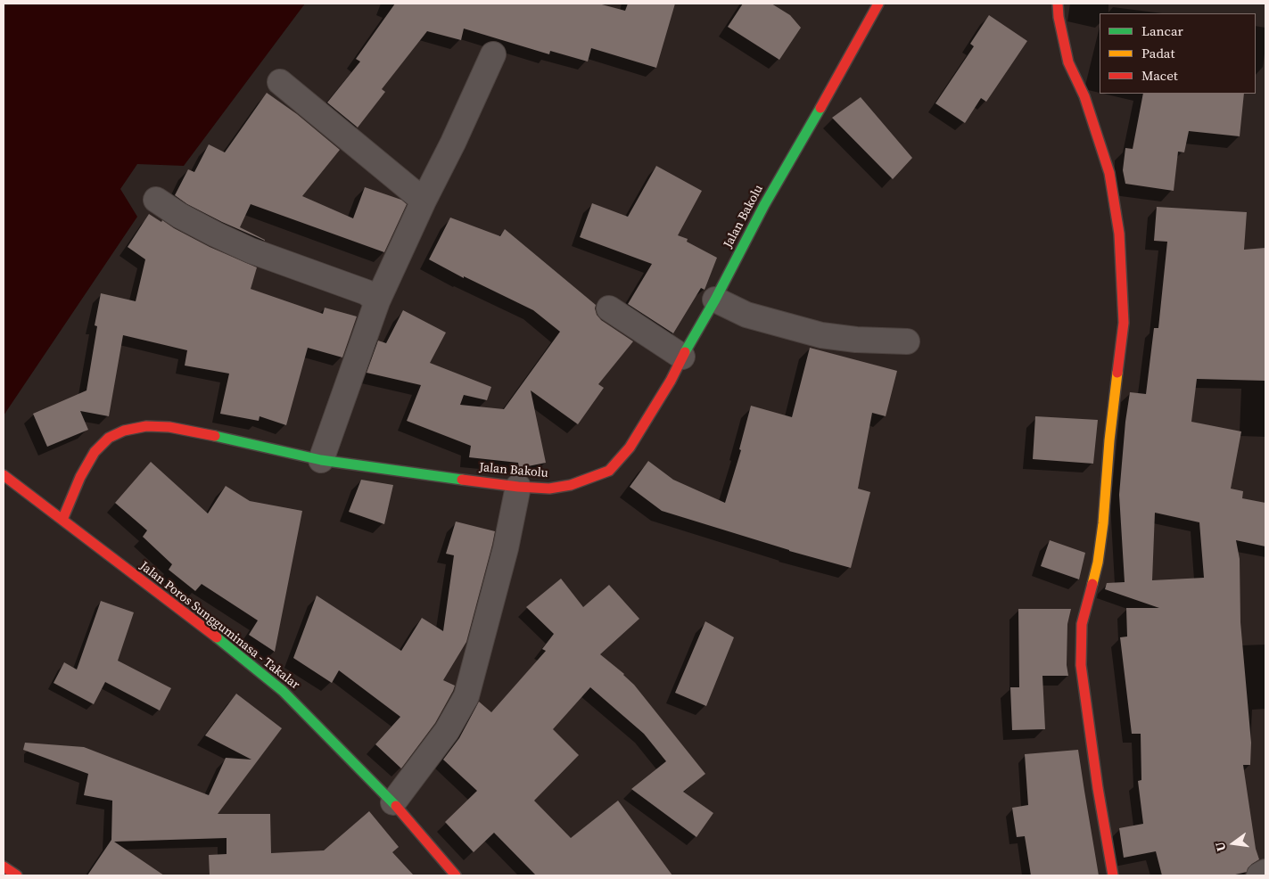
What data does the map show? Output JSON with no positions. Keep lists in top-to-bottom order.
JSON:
{
  "streets": {
    "main road": ["Jalan Bakolu", "Jalan Poros Sungguminasa - Takalar"]
  },
  "crossings": [
    ["Jalan Bakolu", "Jalan Poros Sungguminasa - Takalar"]
  ],
  "legend": ["Lancar", "Padat", "Macet"],
  "north": "left"
}
